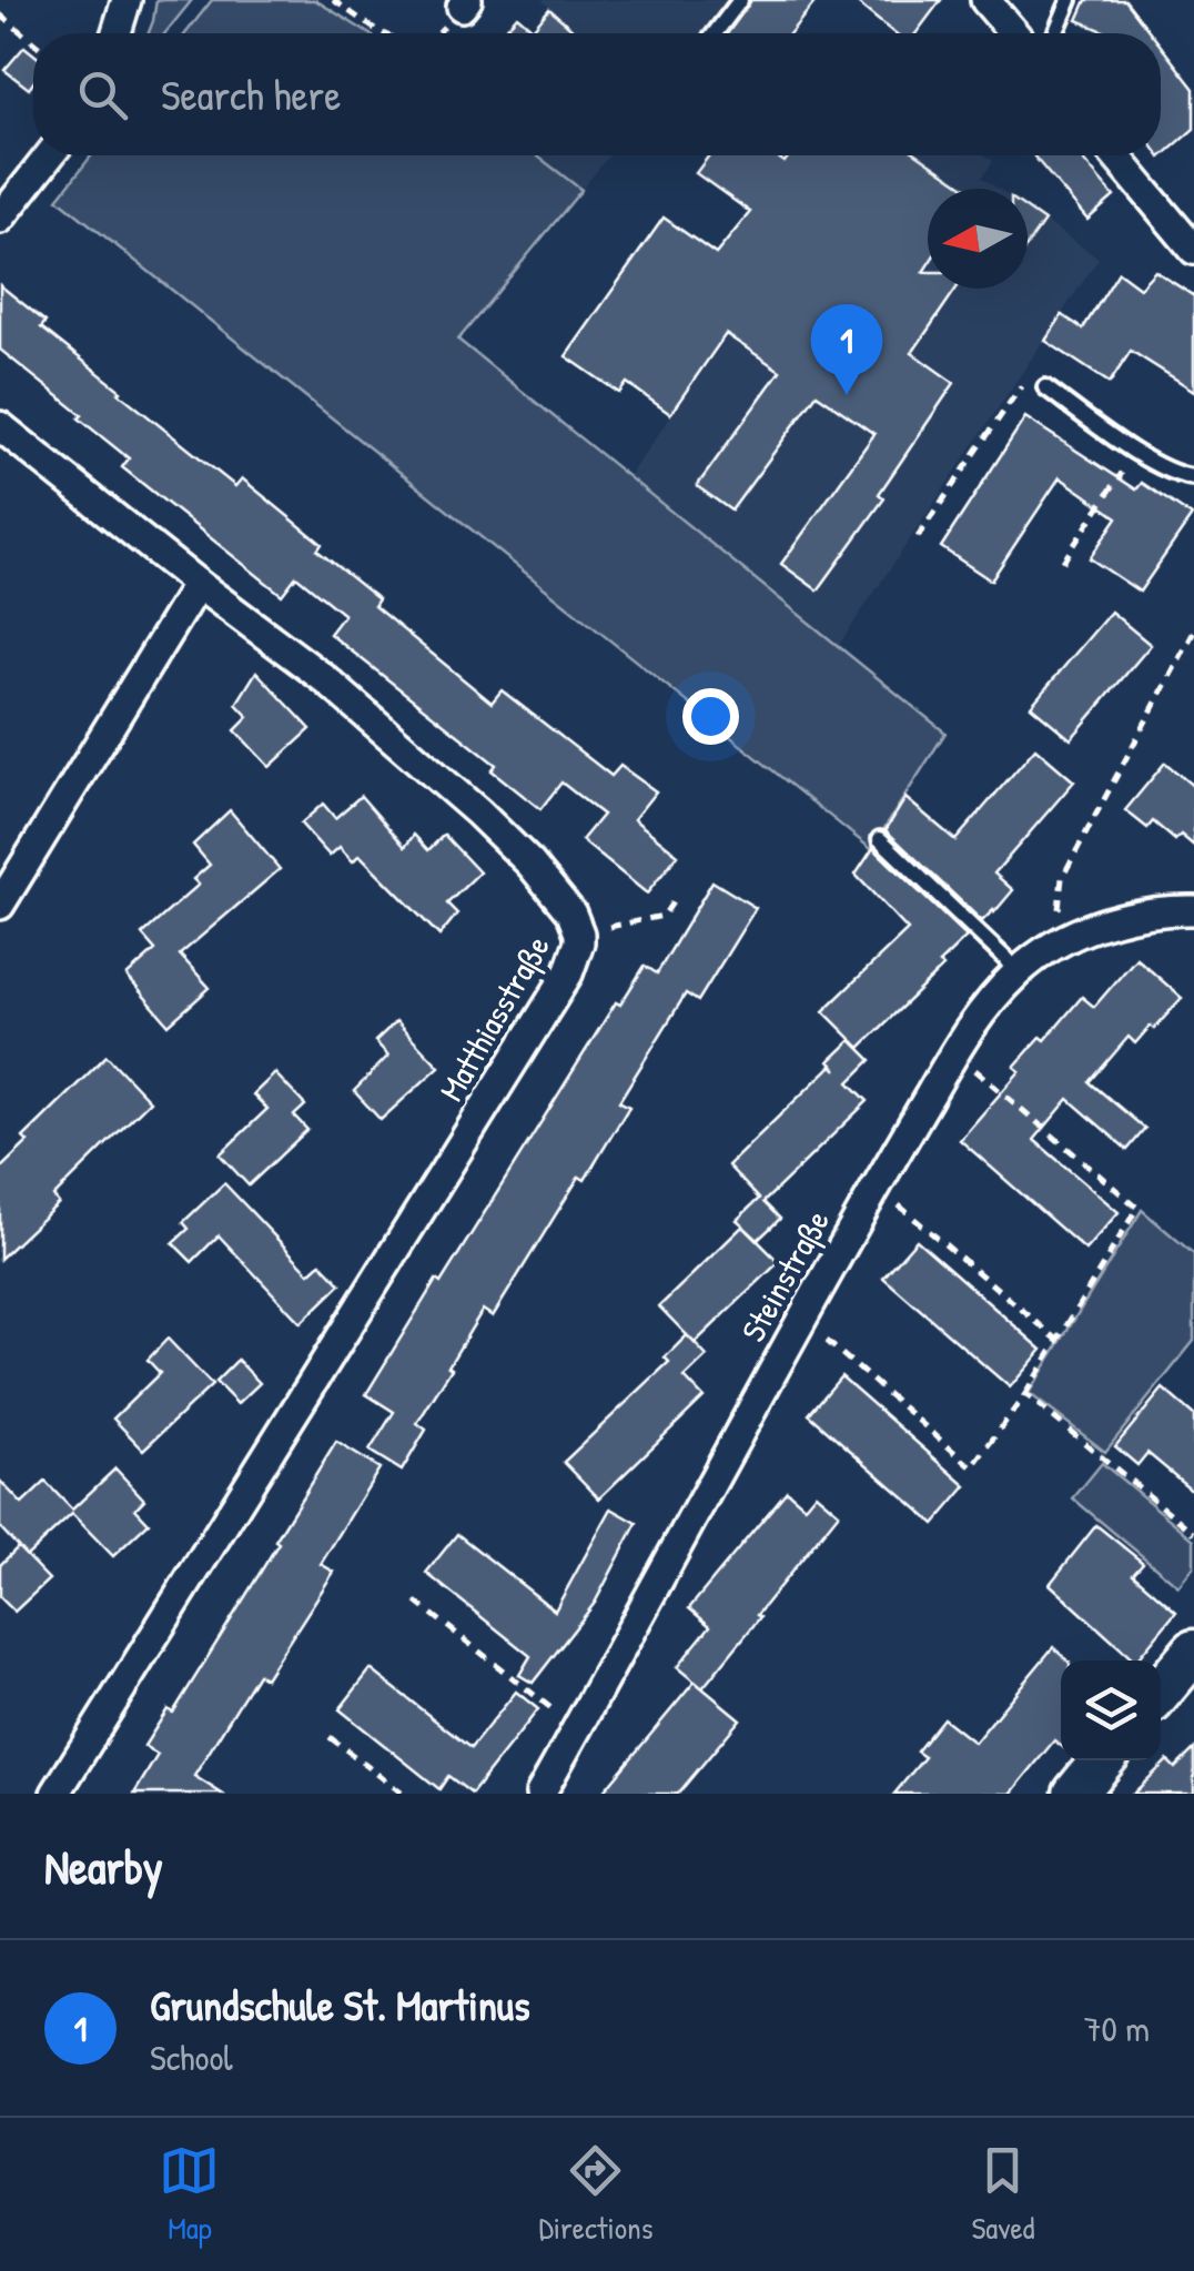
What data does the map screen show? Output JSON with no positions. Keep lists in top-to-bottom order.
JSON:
{
  "streets": {
    "street": ["Matthiasstraße", "Steinstraße"]
  },
  "north": "left",
  "page": {
    "search": "Search here",
    "pins": "1",
    "heading": "Nearby",
    "list": [
      {
        "mark": "1",
        "name": "Grundschule St. Martinus",
        "note": "School",
        "value": "70 m"
      }
    ],
    "nav": ["Map", "Directions", "Saved"]
  }
}
